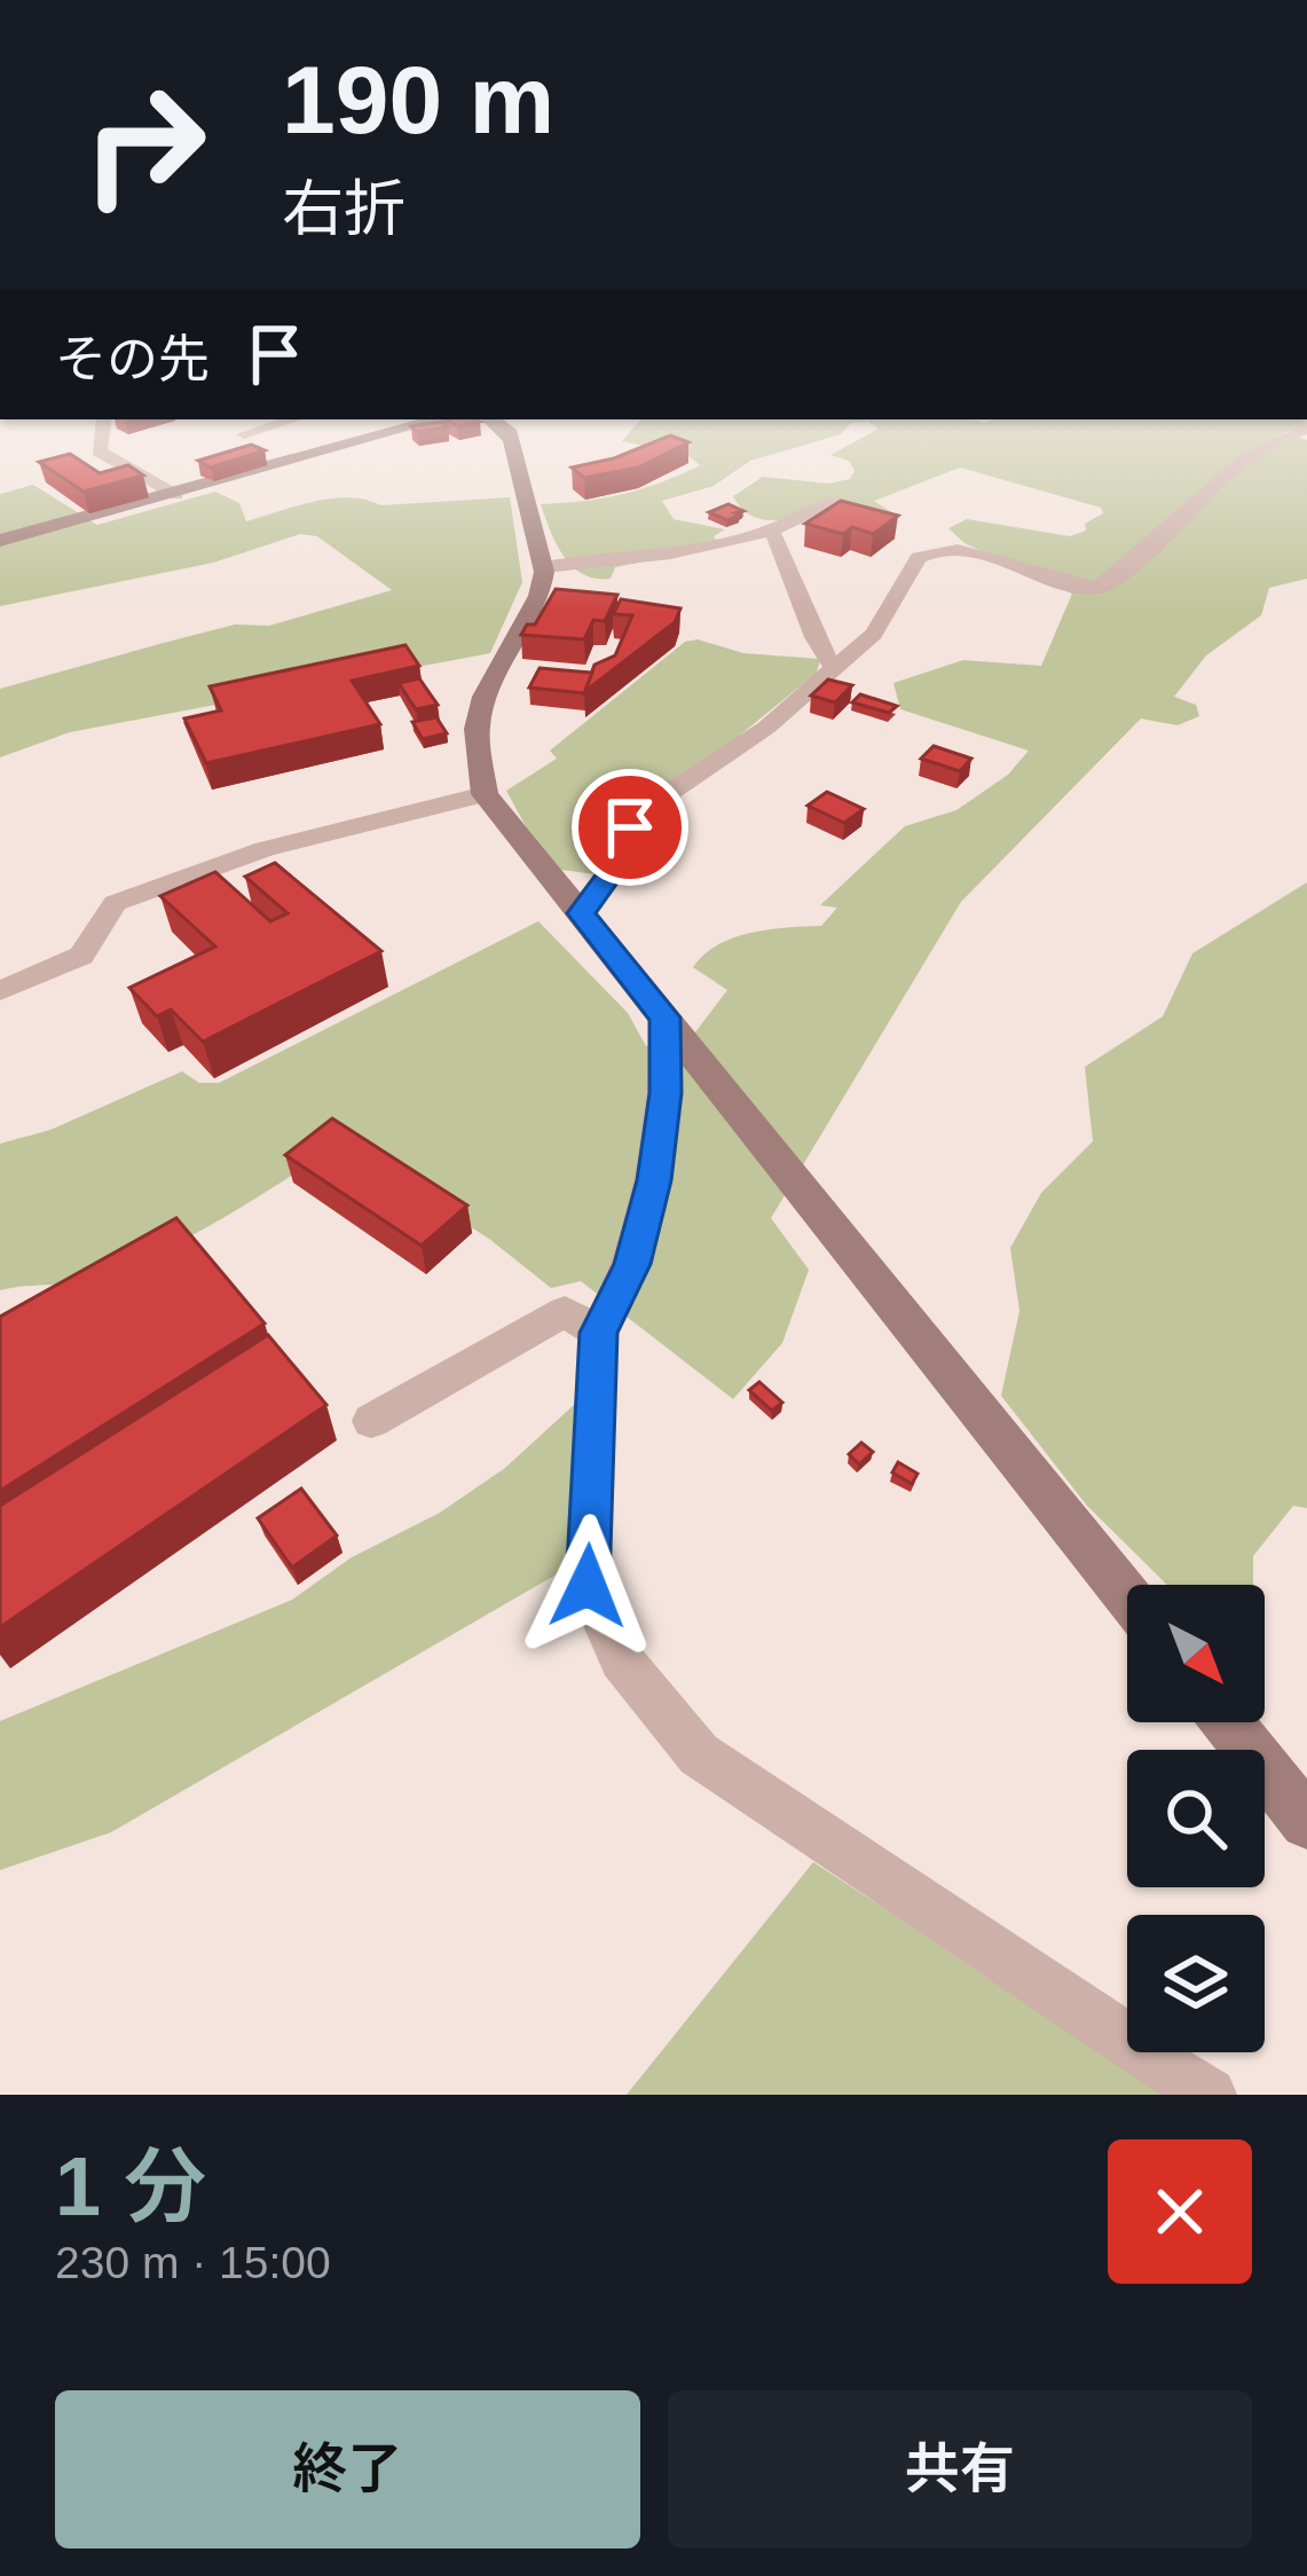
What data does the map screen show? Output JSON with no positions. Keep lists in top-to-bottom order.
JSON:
{
  "north": "bottom right",
  "page": {
    "turn": ["190 m", "右折"],
    "then": "その先",
    "heading": ["1 分", "230 m · 15:00"],
    "buttons": ["終了", "共有"]
  }
}
